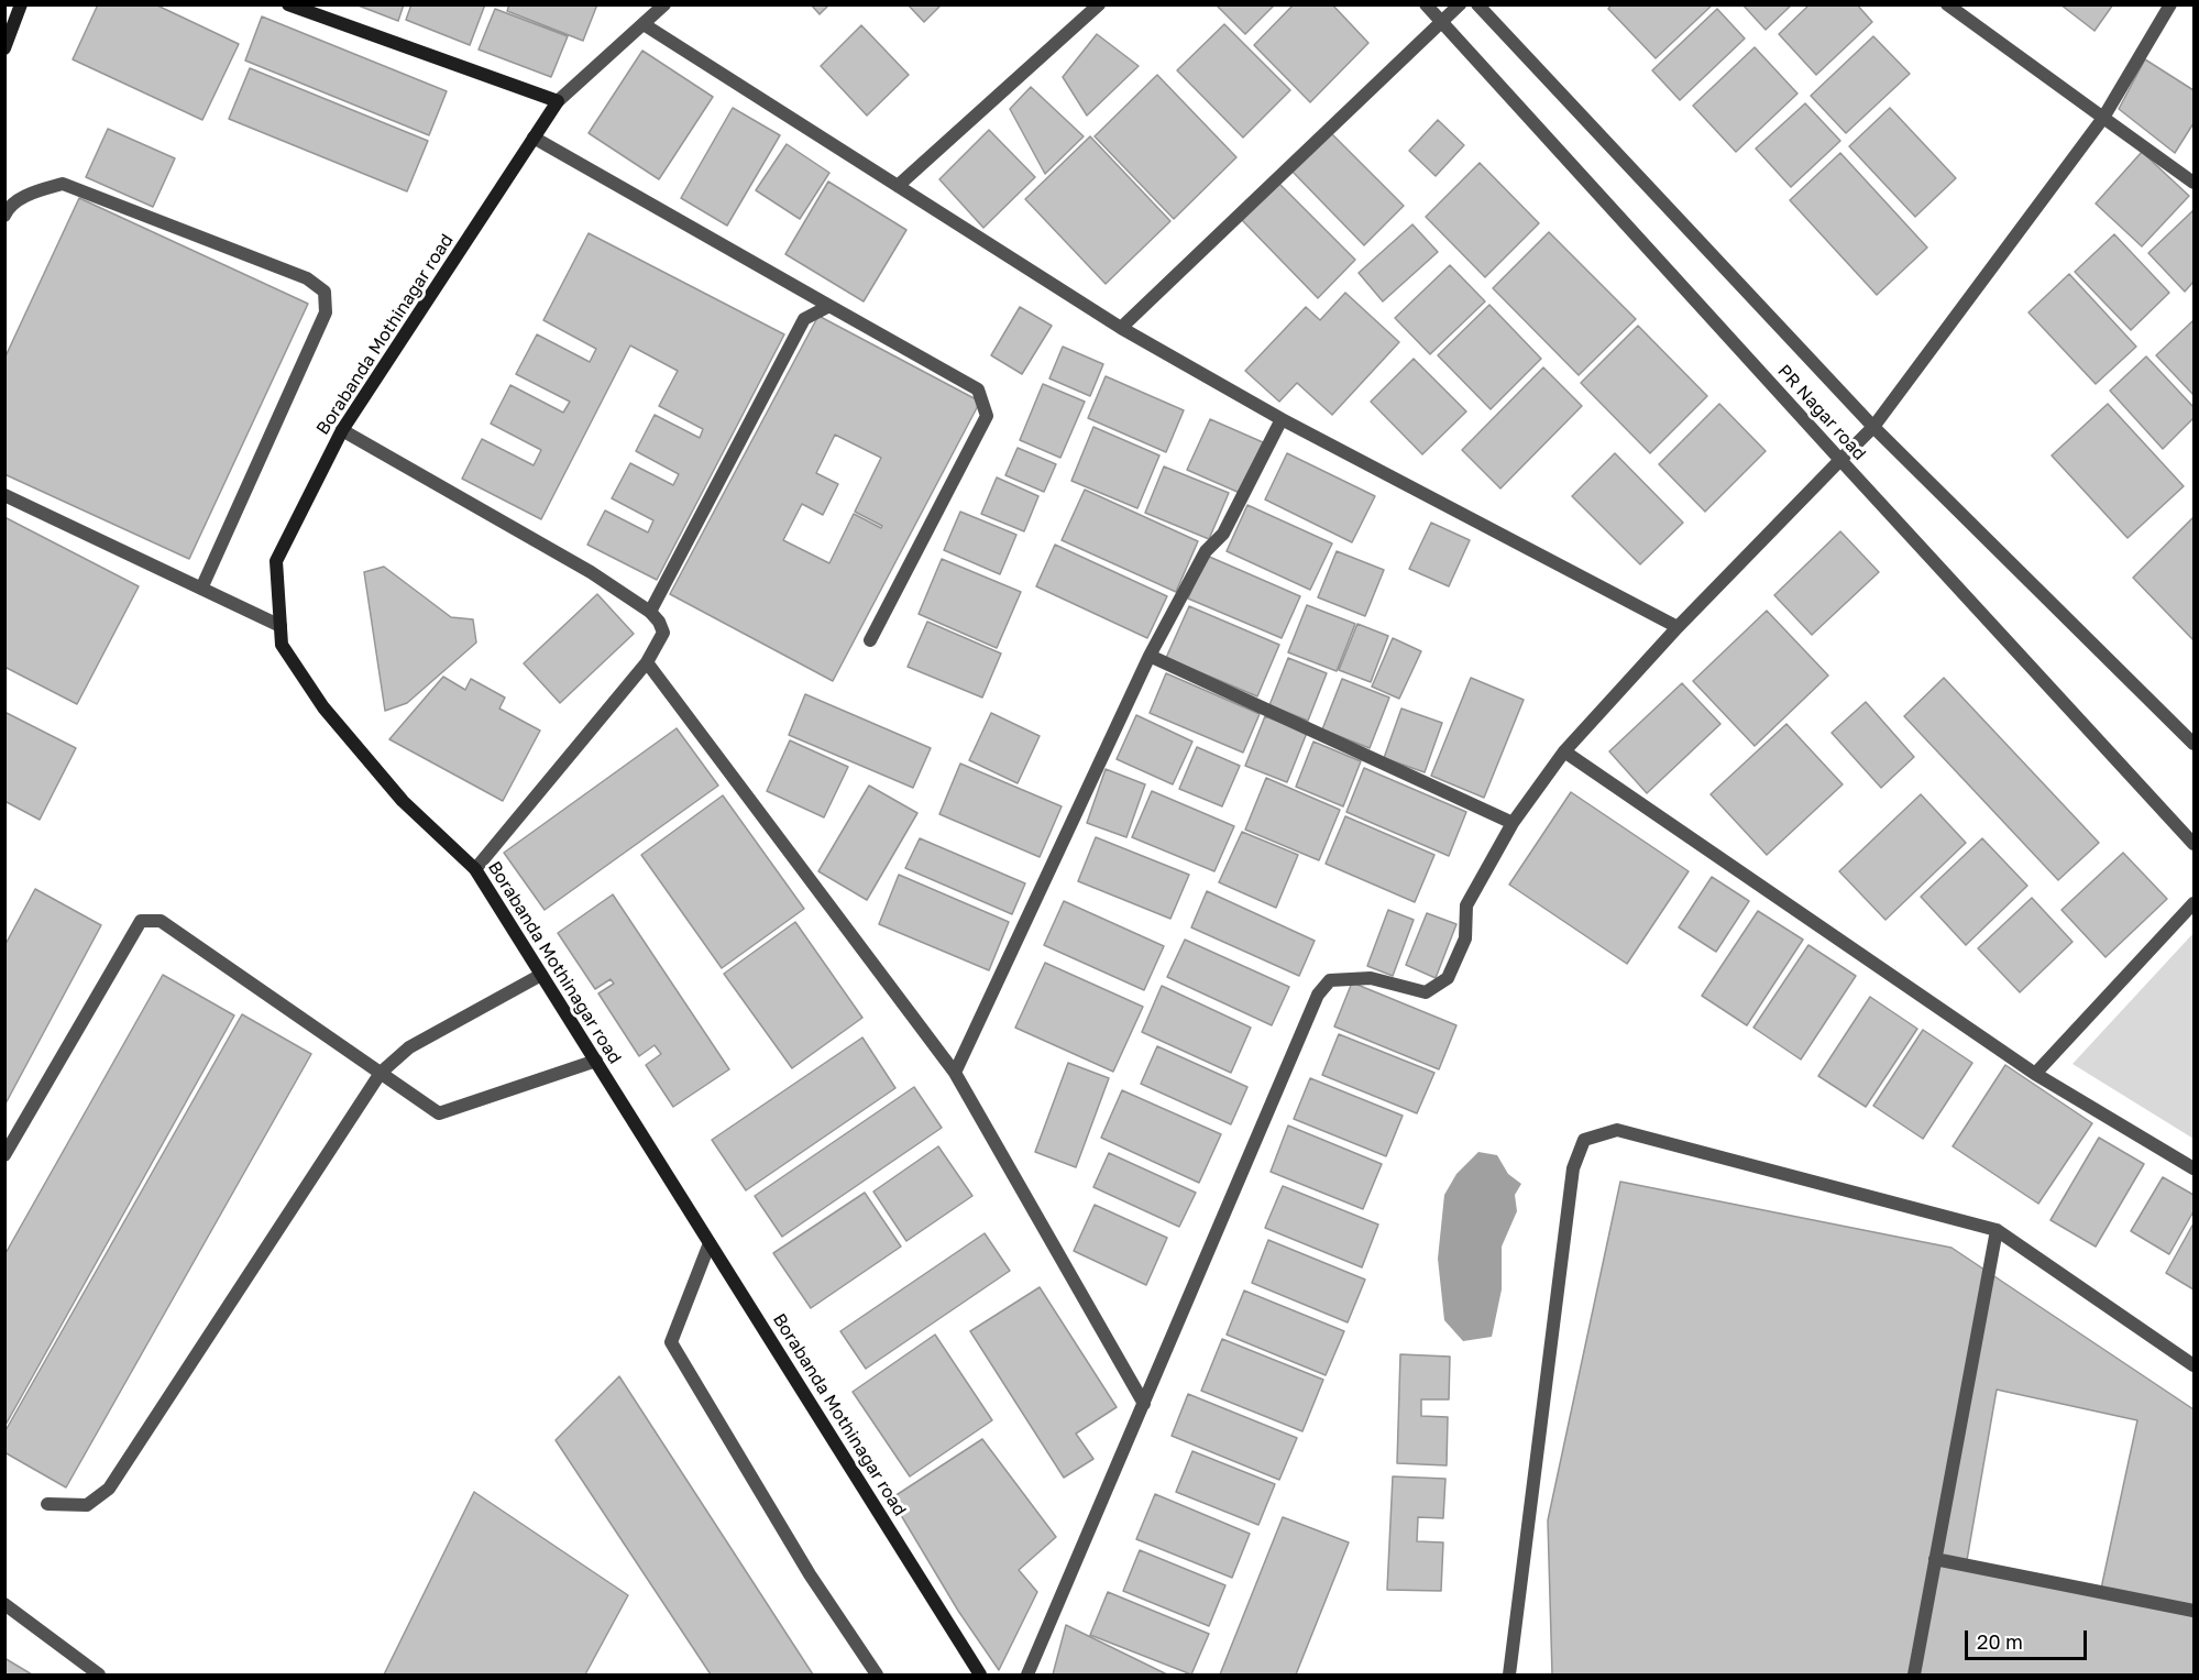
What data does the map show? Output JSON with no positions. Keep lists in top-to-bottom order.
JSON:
{
  "streets": {
    "main road": ["Borabanda Mothinagar road"],
    "street": ["PR Nagar road"]
  },
  "scale_bar": "20 m"
}
